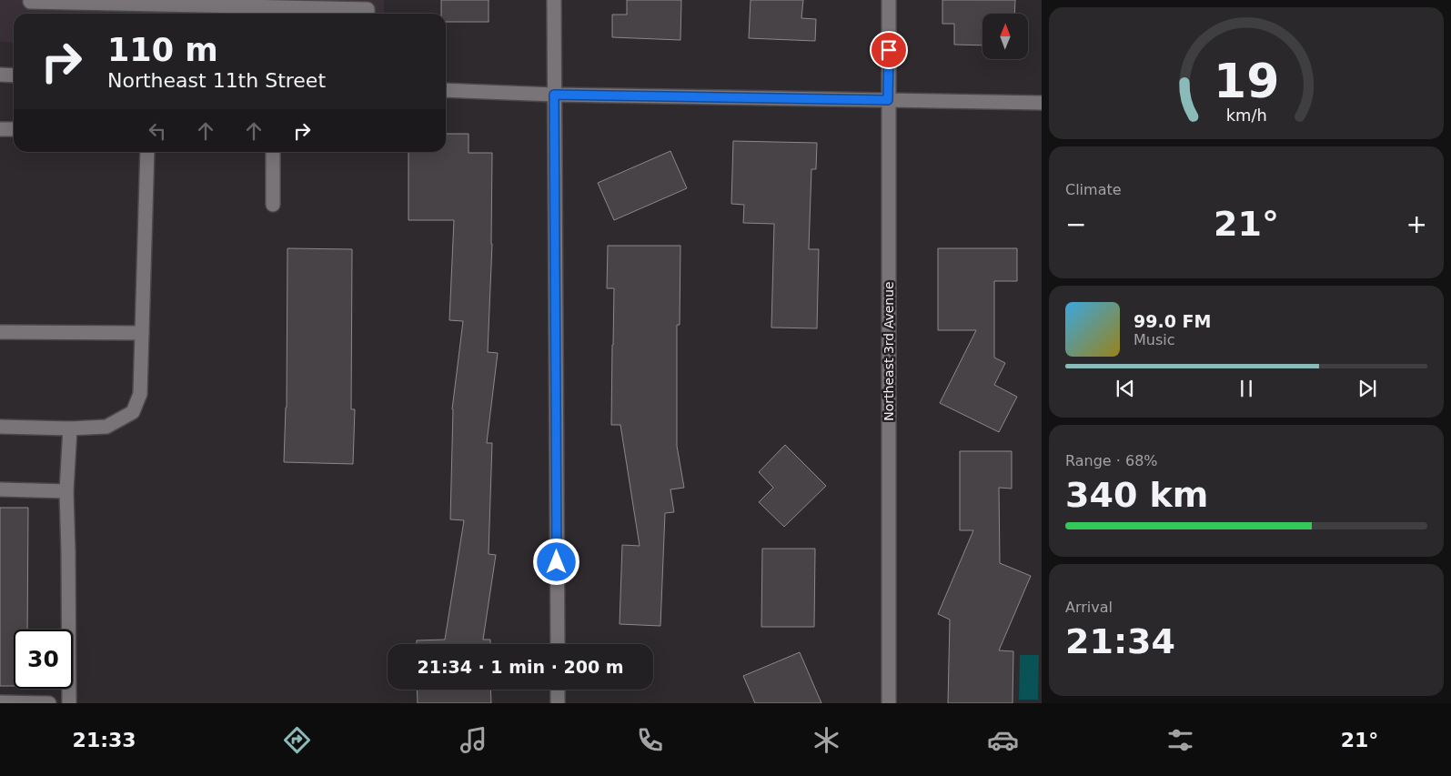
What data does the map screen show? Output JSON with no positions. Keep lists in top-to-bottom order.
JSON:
{
  "streets": {
    "street": ["Northeast 3rd Avenue"]
  },
  "north": "top",
  "page": {
    "turn": ["110 m", "Northeast 11th Street"],
    "tile": [
      "Climate",
      ["Range · 68%", "340 km"],
      ["Arrival", "21:34"]
    ],
    "heat": ["−", "21°", "+"],
    "song": ["99.0 FM", "Music"],
    "limit": "30",
    "trip": "21:34 · 1 min · 200 m",
    "tabs": ["21:33", "21°"],
    "gauge": ["19", "km/h"]
  }
}
